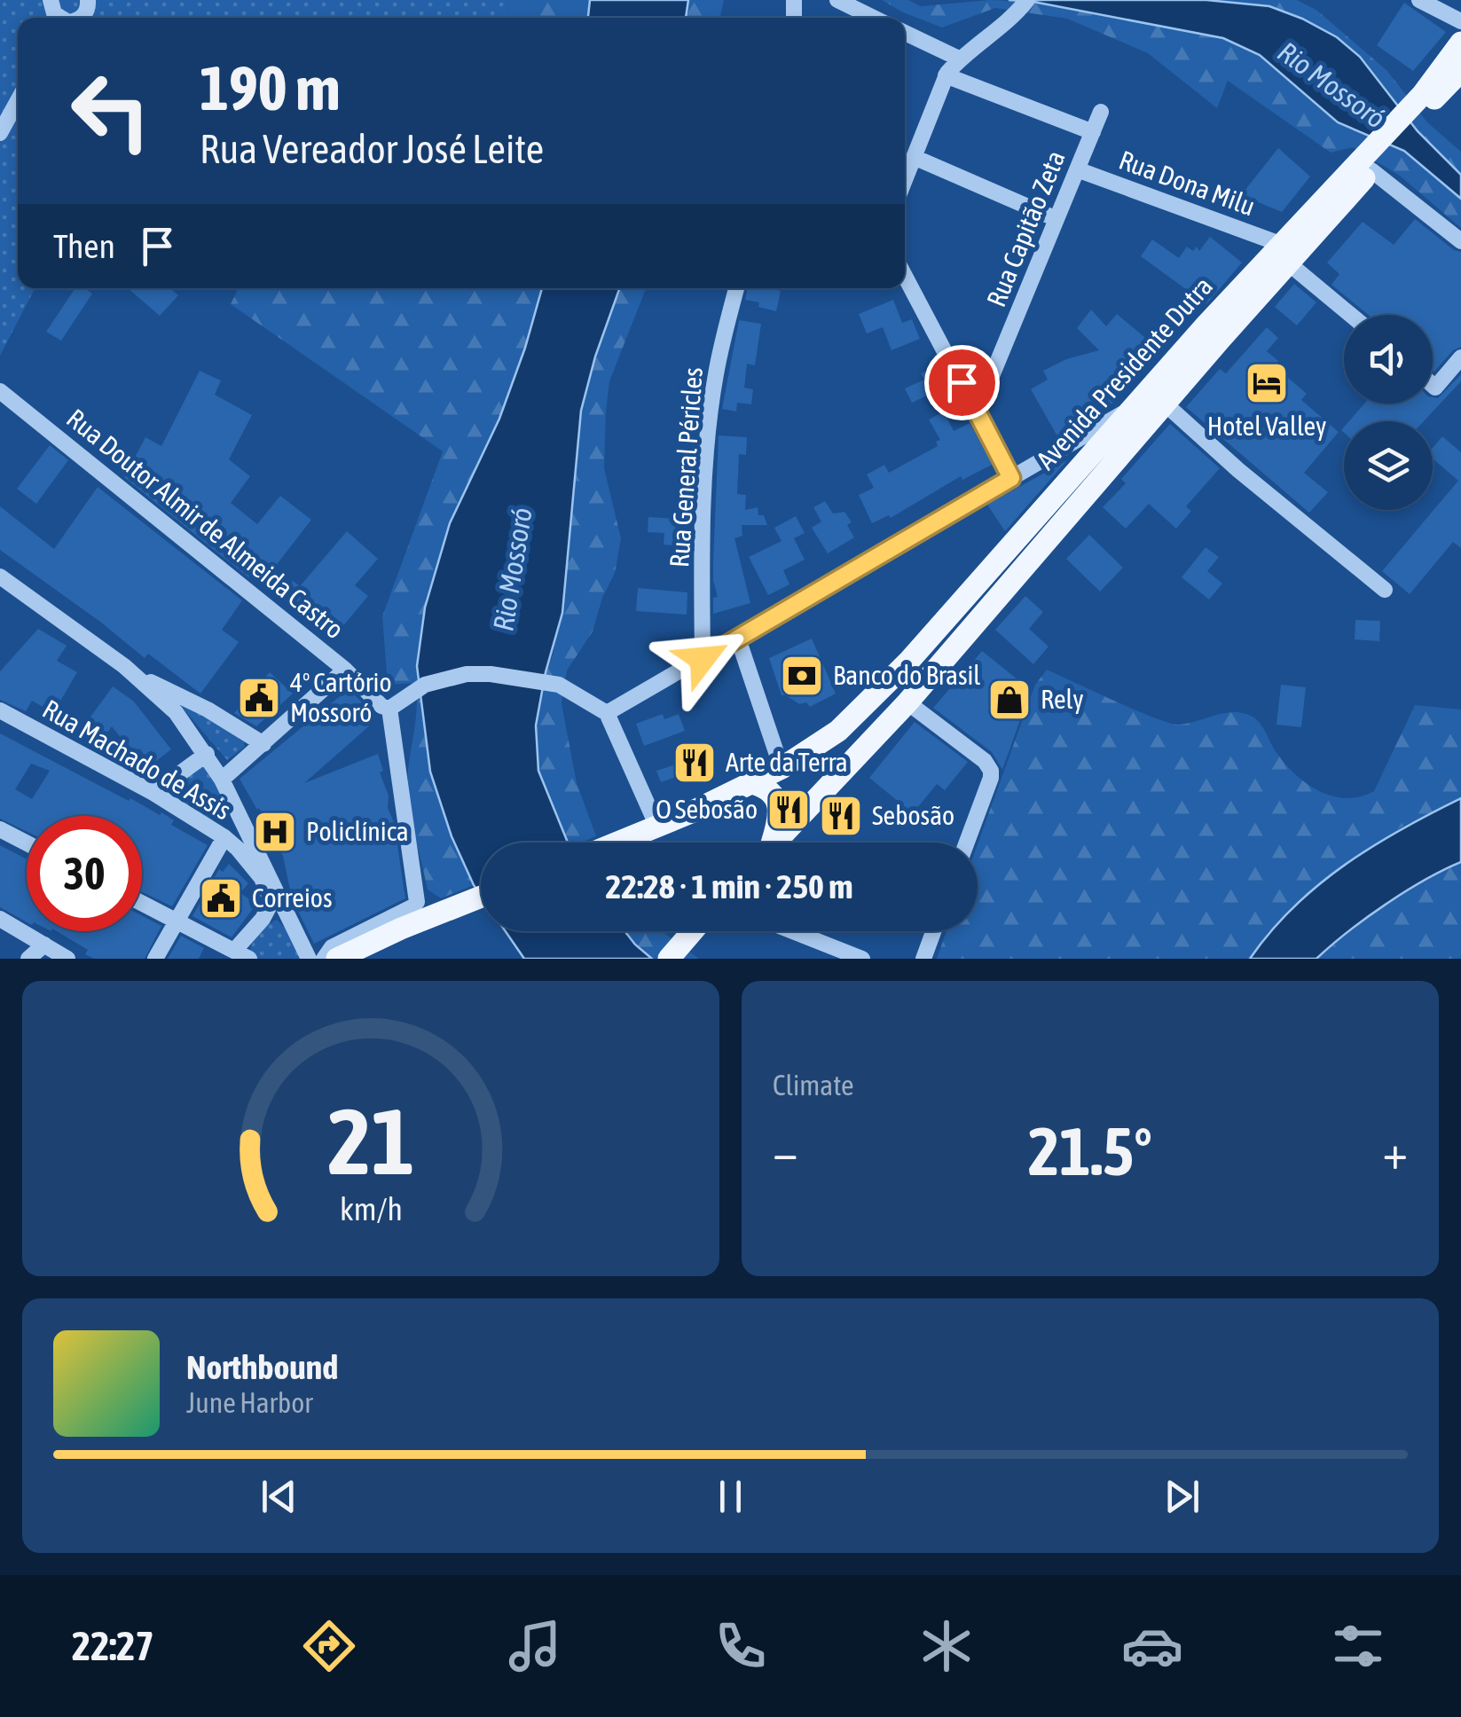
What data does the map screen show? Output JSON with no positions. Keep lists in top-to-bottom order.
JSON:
{
  "streets": {
    "main road": ["Avenida Presidente Dutra"],
    "street": [
      "Rua Dona Milu",
      "Rua Capitão Zeta",
      "Rua General Péricles",
      "Rua Doutor Almir de Almeida Castro",
      "Rua Machado de Assis"
    ]
  },
  "crossings": [
    ["Rua Dona Milu", "Rua Capitão Zeta"],
    ["Rua Dona Milu", "Avenida Presidente Dutra"]
  ],
  "water": ["Rio Mossoró"],
  "places": {
    "hotel": ["Hotel Valley"],
    "bank": ["Banco do Brasil"],
    "public building": ["4º Cartório Mossoró", "Correios"],
    "shop": ["Rely"],
    "restaurant": ["Arte da Terra", "O Sebosão", "Sebosão"],
    "hospital": ["Policlínica"]
  },
  "page": {
    "turn": ["190 m", "Rua Vereador José Leite"],
    "then": "Then",
    "limit": "30",
    "trip": "22:28 · 1 min · 250 m",
    "tile": "Climate",
    "heat": ["−", "21.5°", "+"],
    "song": ["Northbound", "June Harbor"],
    "tabs": "22:27",
    "gauge": ["21", "km/h"]
  }
}
